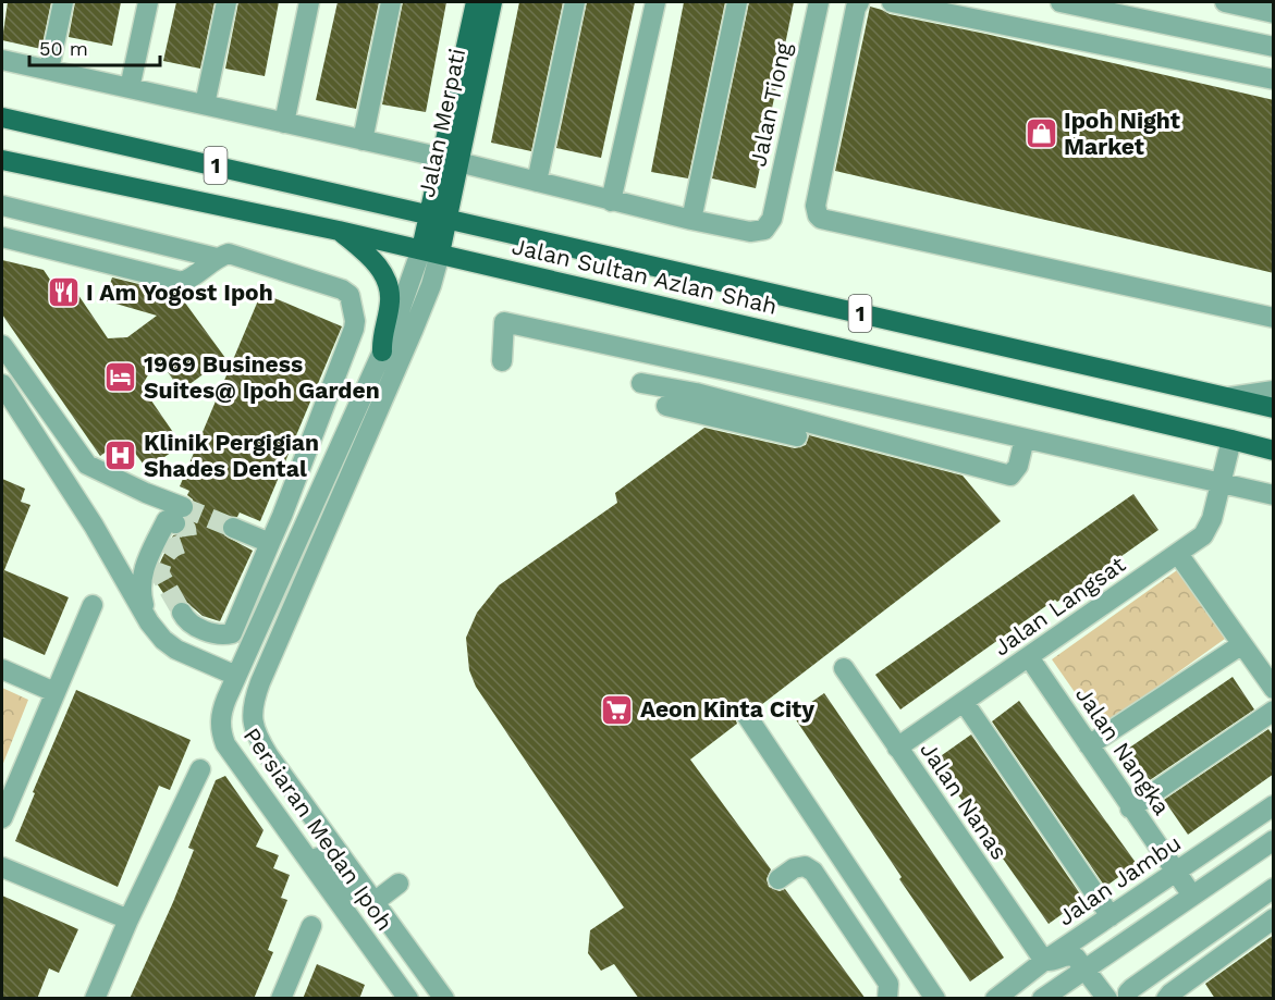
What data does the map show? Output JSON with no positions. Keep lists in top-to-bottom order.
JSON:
{
  "streets": {
    "main road": ["Jalan Merpati", "1", "Jalan Sultan Azlan Shah"],
    "street": [
      "Jalan Tiong",
      "Jalan Langsat",
      "Jalan Nangka",
      "Jalan Nanas",
      "Persiaran Medan Ipoh",
      "Jalan Jambu"
    ]
  },
  "crossings": [
    ["Jalan Sultan Azlan Shah", "Jalan Langsat"],
    ["Jalan Sultan Azlan Shah", "Persiaran Medan Ipoh"],
    ["Jalan Langsat", "Jalan Nangka"],
    ["Jalan Langsat", "Jalan Nanas"],
    ["Jalan Nangka", "Jalan Jambu"],
    ["Jalan Nanas", "Jalan Jambu"]
  ],
  "places": {
    "shop": ["Ipoh Night Market"],
    "restaurant": ["I Am Yogost Ipoh"],
    "hotel": ["1969 Business Suites@ Ipoh Garden"],
    "hospital": ["Klinik Pergigian Shades Dental"],
    "supermarket": ["Aeon Kinta City"]
  },
  "scale_bar": "50 m"
}
